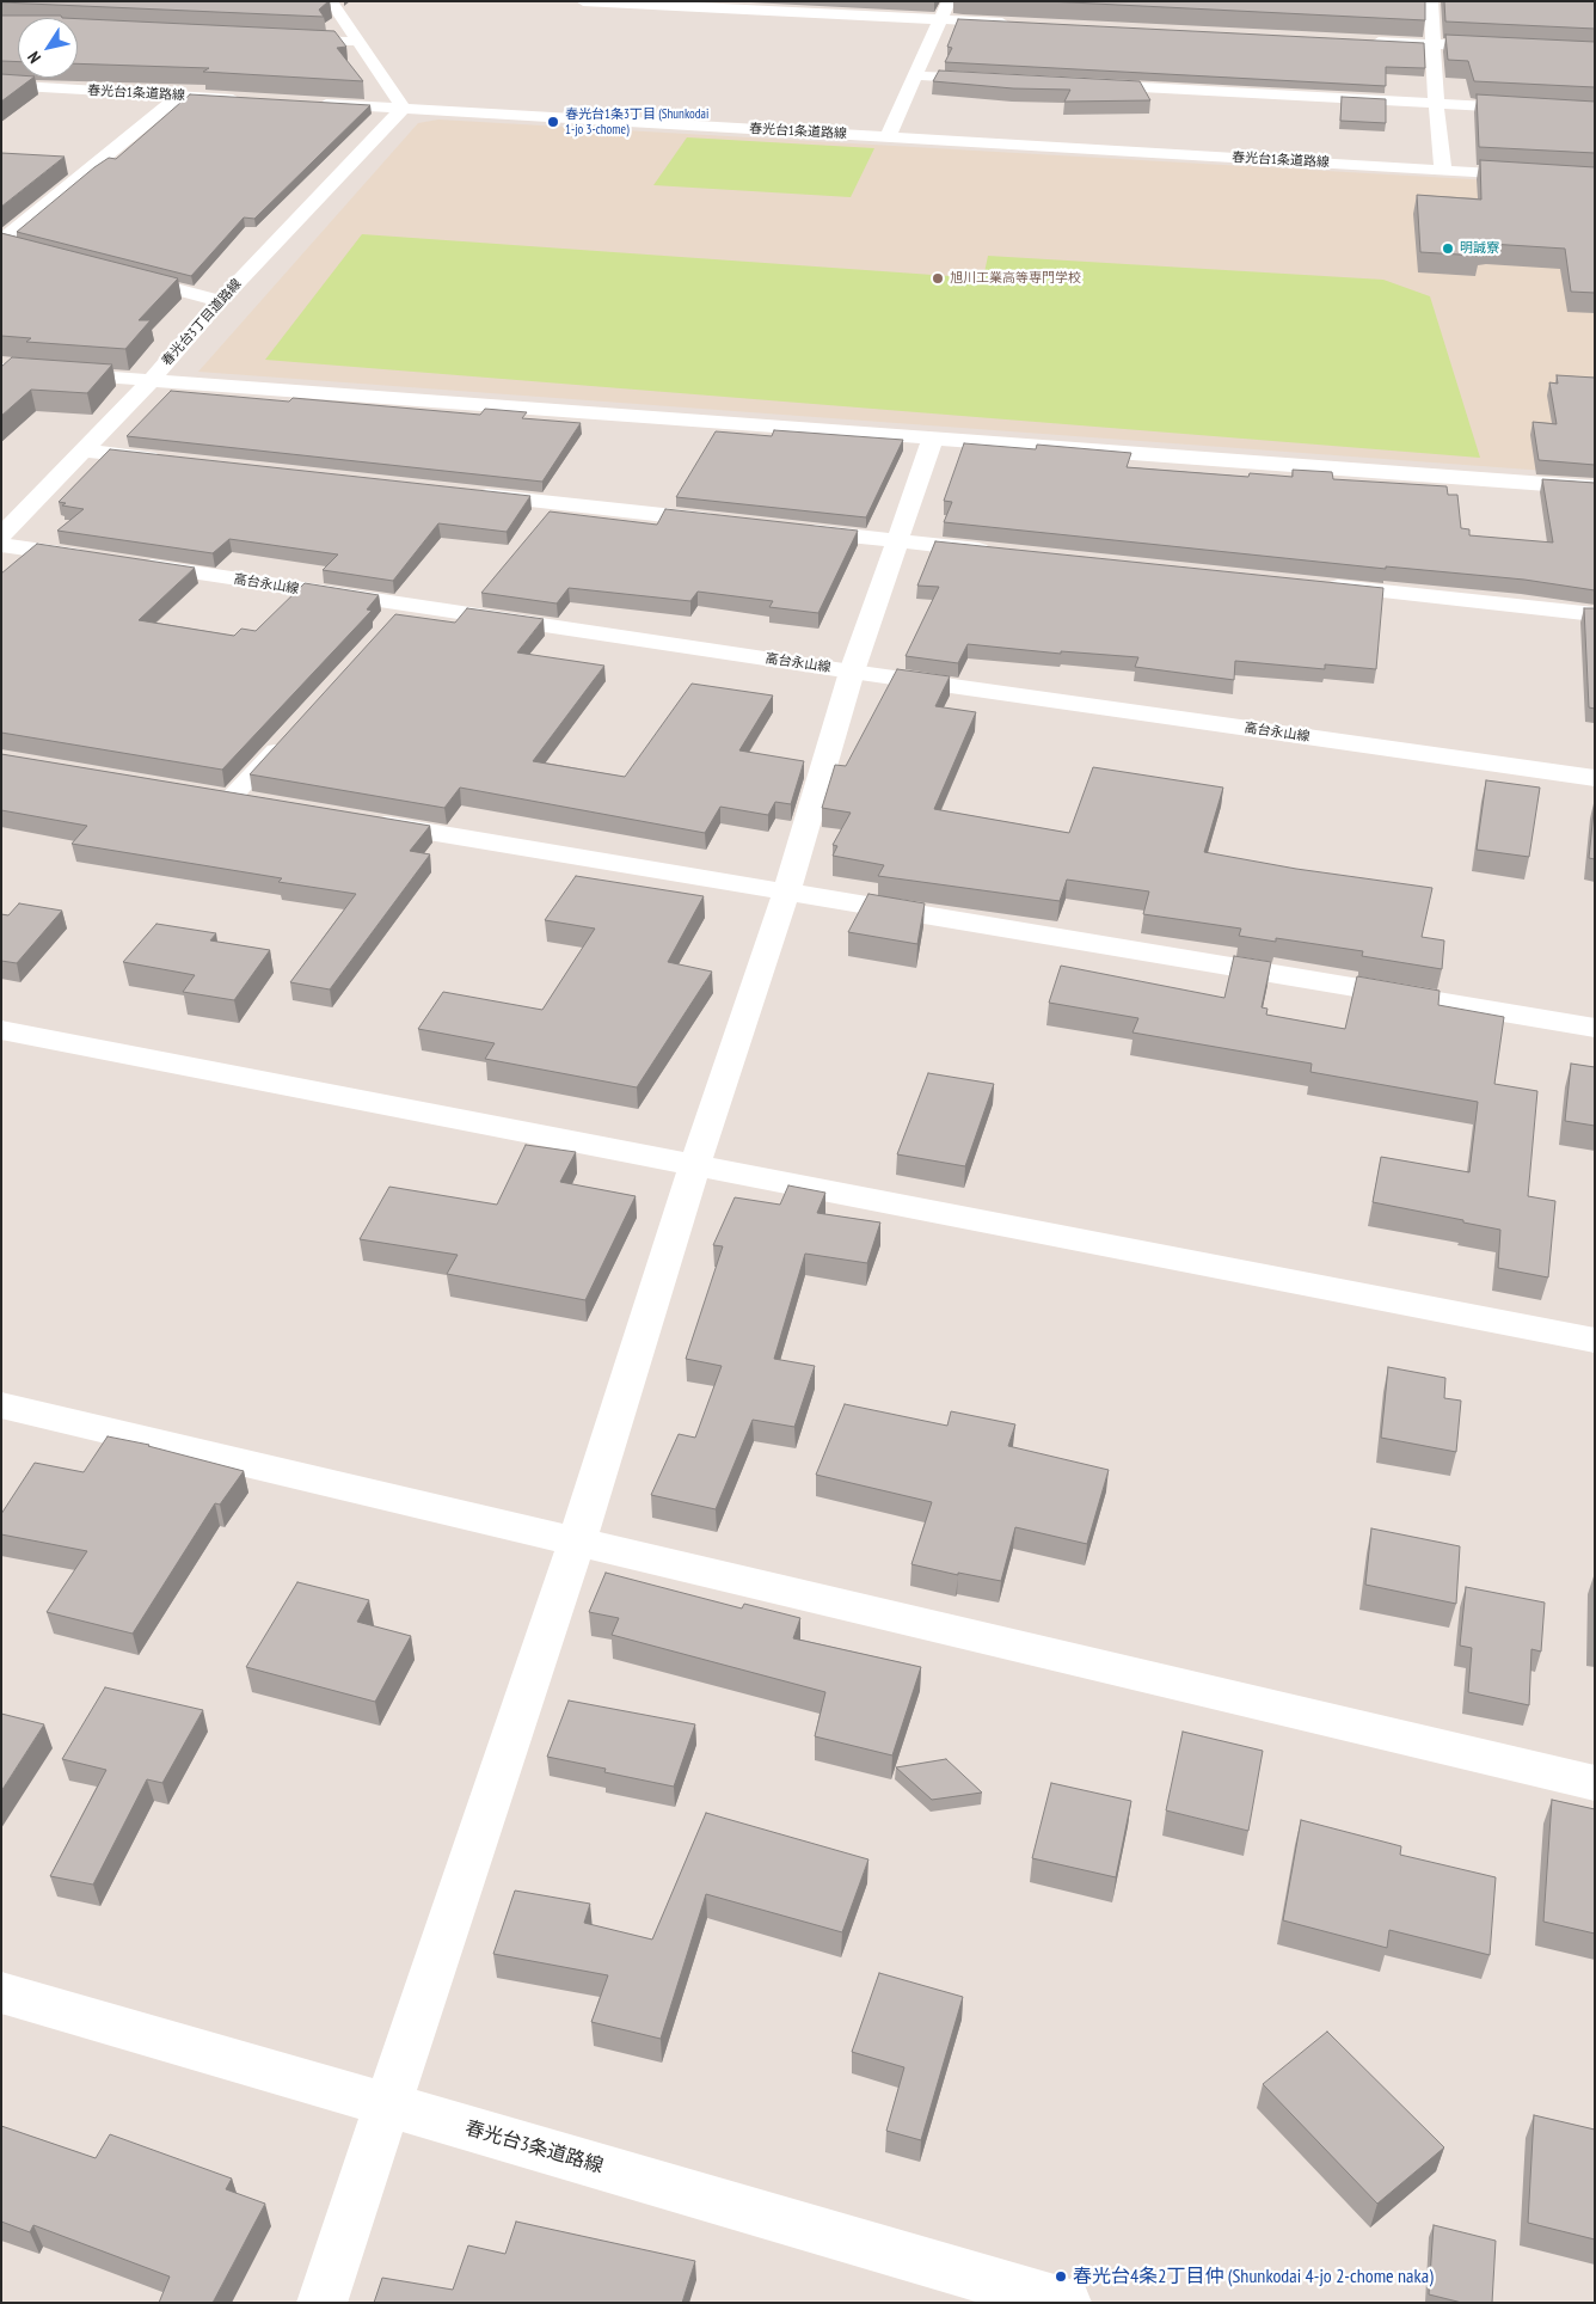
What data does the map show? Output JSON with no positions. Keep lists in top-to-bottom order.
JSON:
{
  "streets": {
    "street": [
      "春光台1条道路線",
      "春光台3丁目道路線",
      "高台永山線",
      "春光台3条道路線"
    ]
  },
  "crossings": [
    ["春光台1条道路線", "春光台3丁目道路線"]
  ],
  "places": [
    "春光台1条3丁目 (Shunkodai 1-jo 3-chome)",
    "明誠寮",
    "旭川工業高等専門学校",
    "春光台4条2丁目仲 (Shunkodai 4-jo 2-chome naka)"
  ],
  "north": "bottom left"
}
